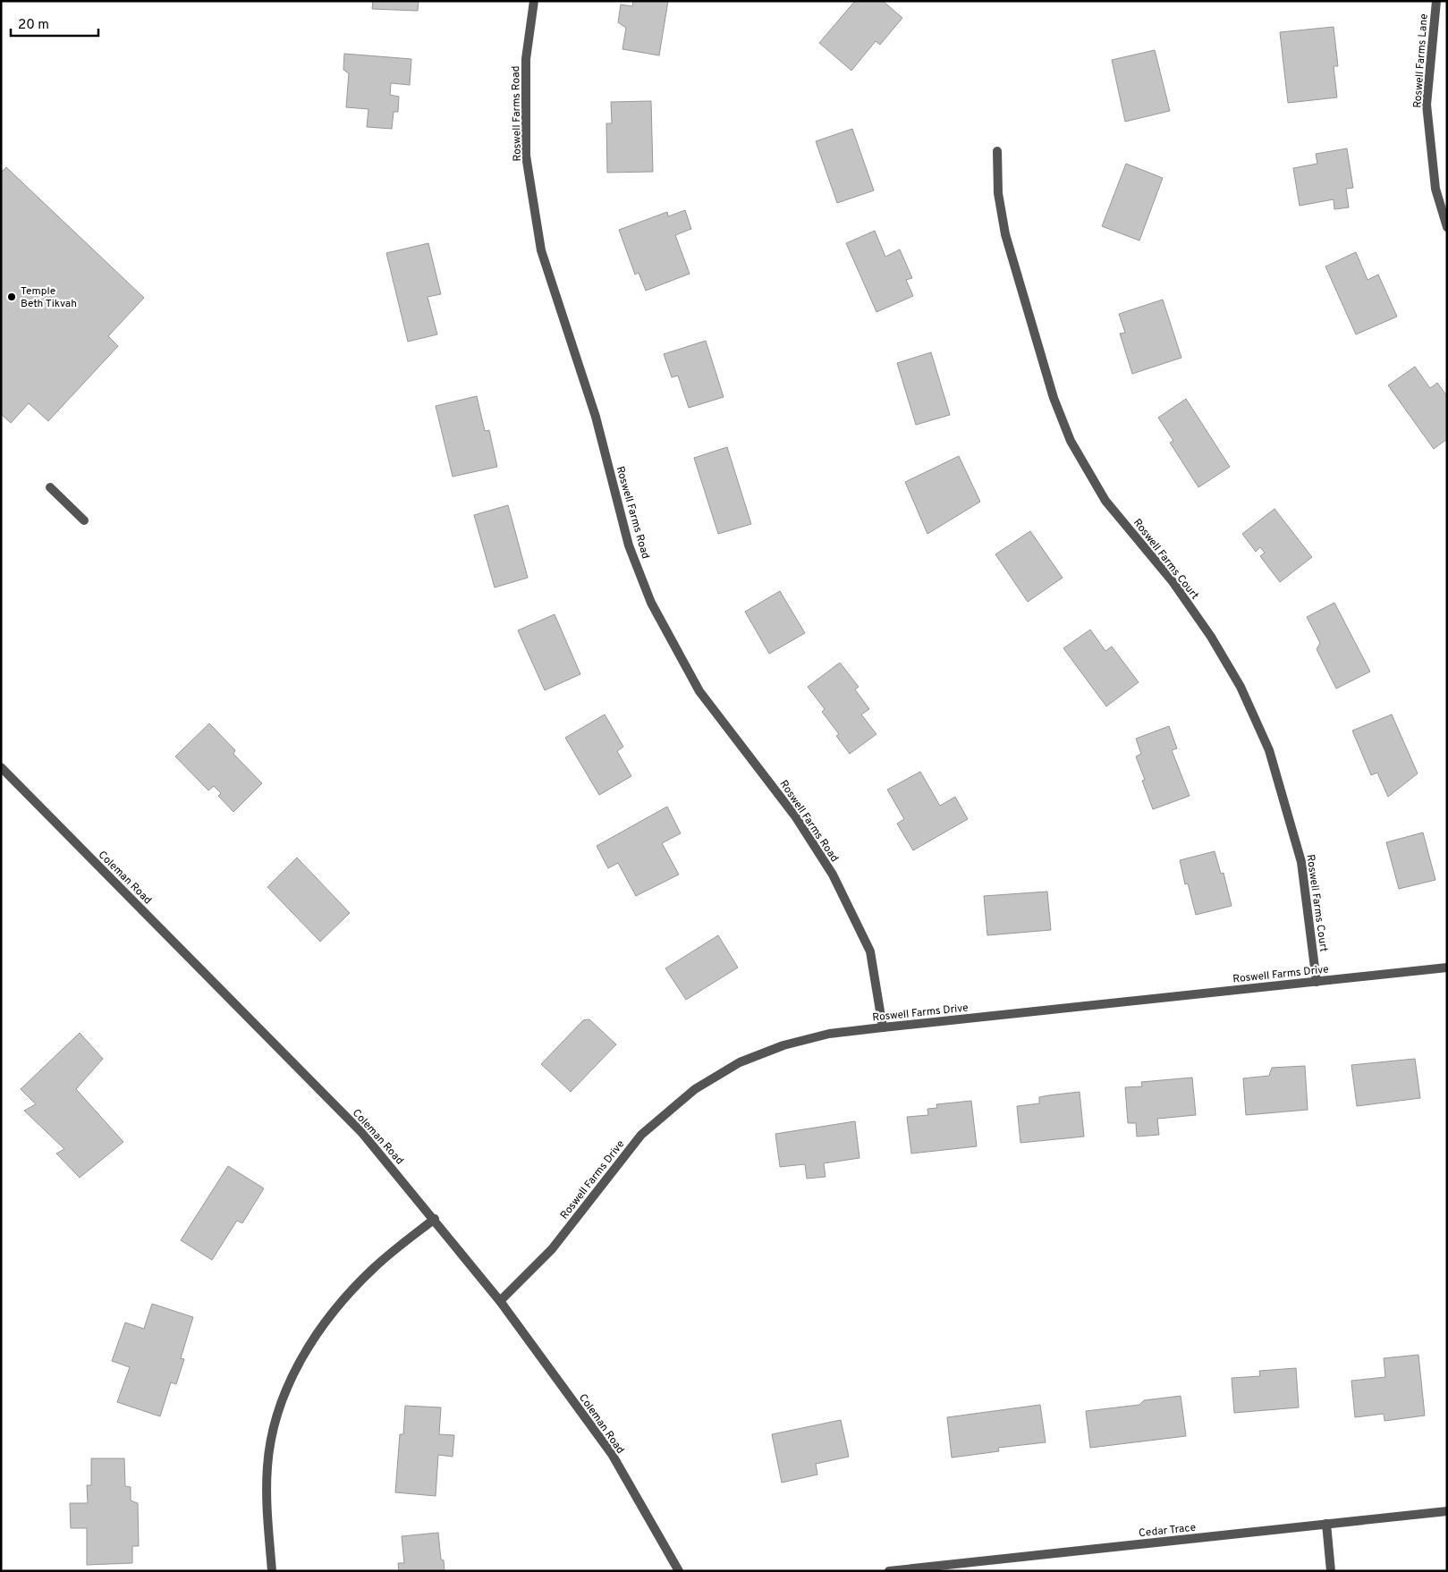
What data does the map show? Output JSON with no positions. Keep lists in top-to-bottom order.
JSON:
{
  "streets": {
    "street": [
      "Roswell Farms Lane",
      "Roswell Farms Road",
      "Roswell Farms Court",
      "Coleman Road",
      "Roswell Farms Drive",
      "Cedar Trace"
    ]
  },
  "crossings": [
    ["Roswell Farms Road", "Roswell Farms Drive"],
    ["Roswell Farms Court", "Roswell Farms Drive"],
    ["Coleman Road", "Roswell Farms Drive"]
  ],
  "places": ["Temple Beth Tikvah"],
  "scale_bar": "20 m"
}
